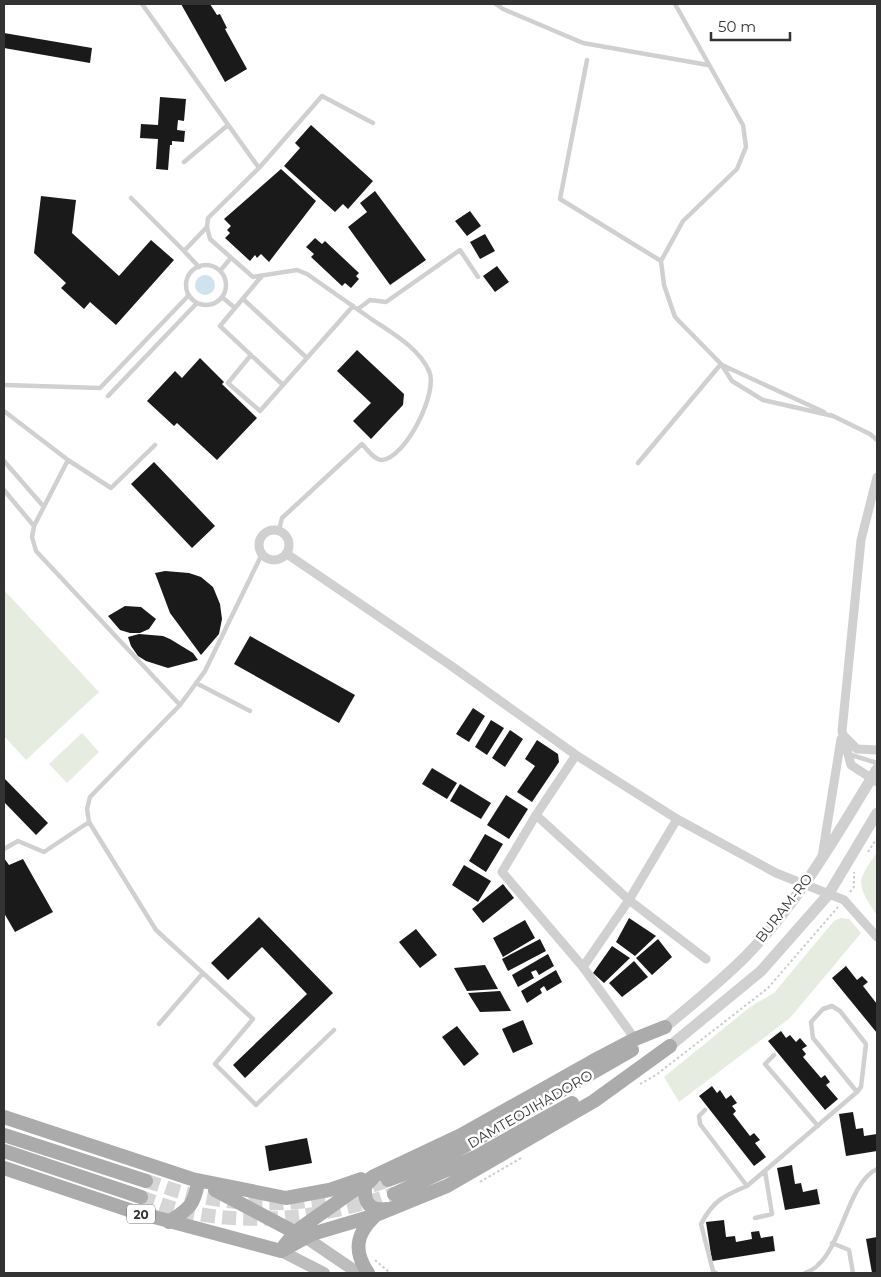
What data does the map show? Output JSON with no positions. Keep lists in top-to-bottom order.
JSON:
{
  "streets": {
    "main road": ["DAMTEOJIHADORO", "20"],
    "street": ["BURAM-RO"]
  },
  "crossings": [
    ["BURAM-RO", "DAMTEOJIHADORO"]
  ],
  "scale_bar": "50 m"
}
